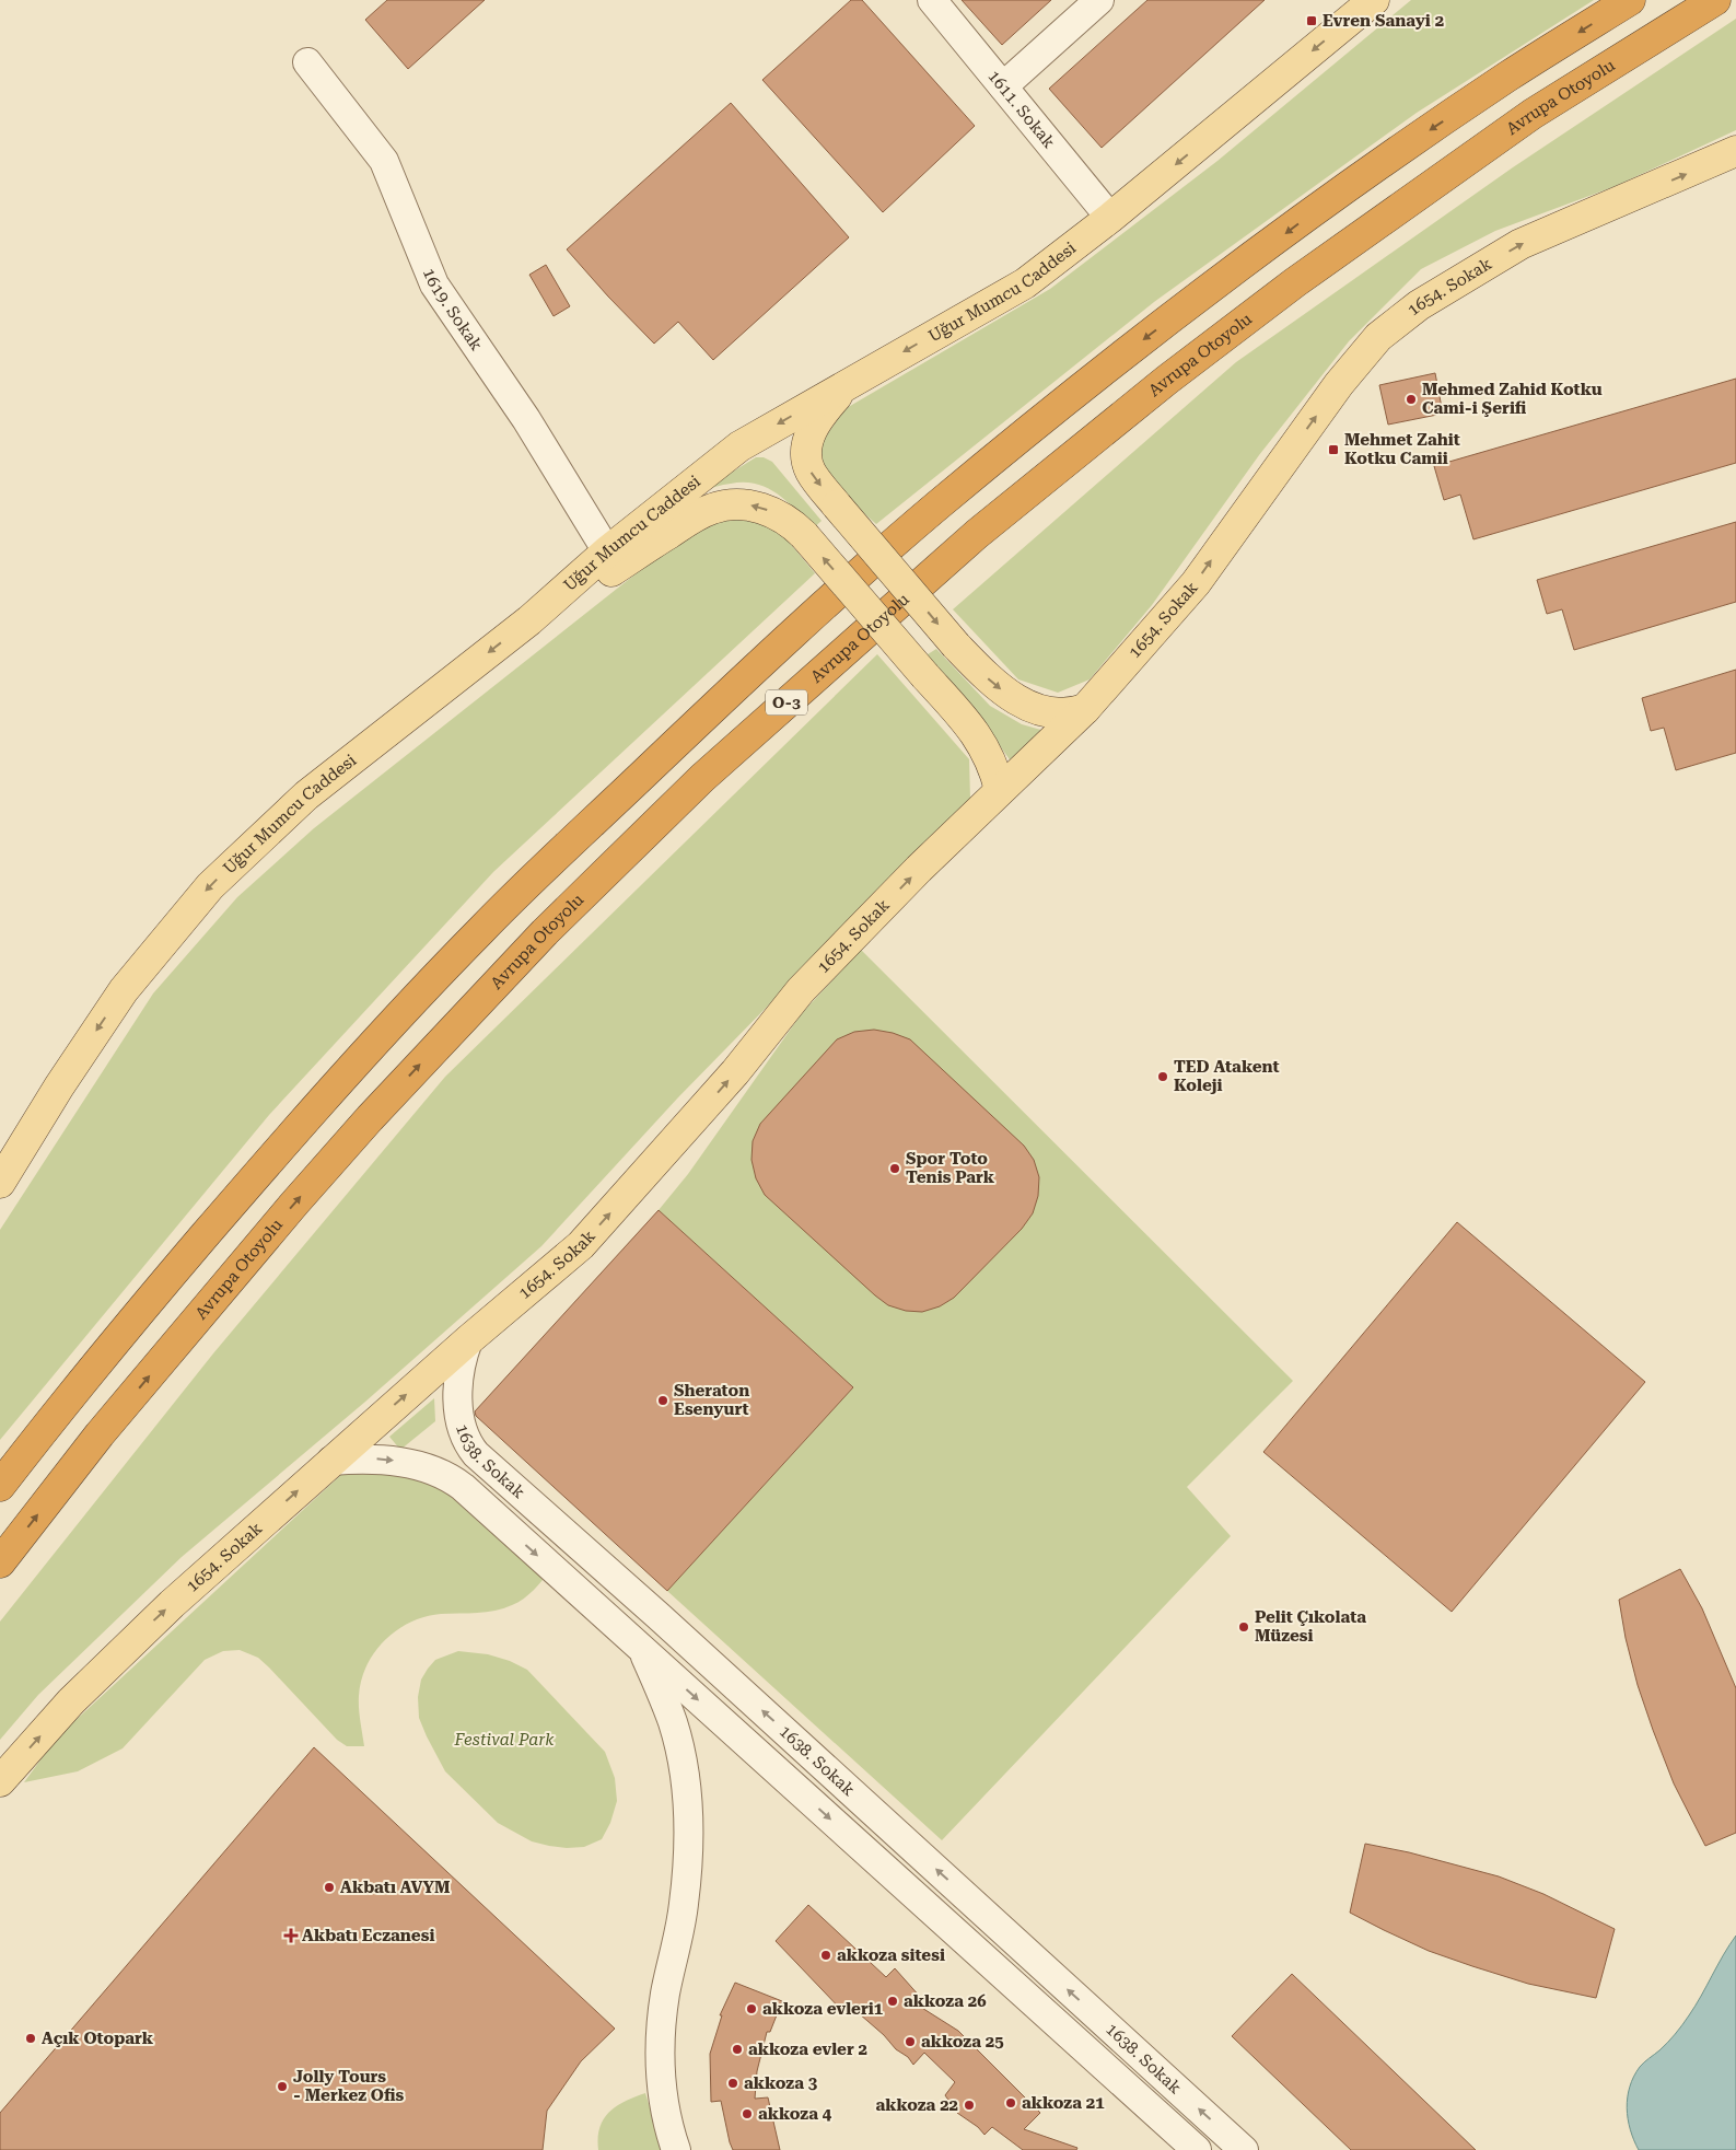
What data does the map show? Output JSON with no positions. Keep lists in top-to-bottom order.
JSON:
{
  "streets": {
    "highway": ["Avrupa Otoyolu", "O-3"],
    "main road": ["1654. Sokak", "Uğur Mumcu Caddesi"],
    "street": ["1611. Sokak", "1619. Sokak", "1638. Sokak"]
  },
  "crossings": [
    ["1611. Sokak", "Uğur Mumcu Caddesi"],
    ["1654. Sokak", "1638. Sokak"],
    ["Uğur Mumcu Caddesi", "1619. Sokak"]
  ],
  "one_way": ["1654. Sokak", "Uğur Mumcu Caddesi"],
  "parks": ["Festival Park"],
  "places": {
    "transit": ["Evren Sanayi 2", "Mehmet Zahit Kotku Camii"],
    "other": [
      "Mehmed Zahid Kotku Cami-i Şerifi",
      "TED Atakent Koleji",
      "Spor Toto Tenis Park",
      "Sheraton Esenyurt",
      "Pelit Çıkolata Müzesi",
      "Akbatı AVYM",
      "akkoza sitesi",
      "akkoza 26",
      "akkoza evleri1",
      "Açık Otopark",
      "akkoza 25",
      "akkoza evler 2",
      "akkoza 3",
      "Jolly Tours - Merkez Ofis",
      "akkoza 21",
      "akkoza 22",
      "akkoza 4"
    ],
    "health": ["Akbatı Eczanesi"]
  }
}
